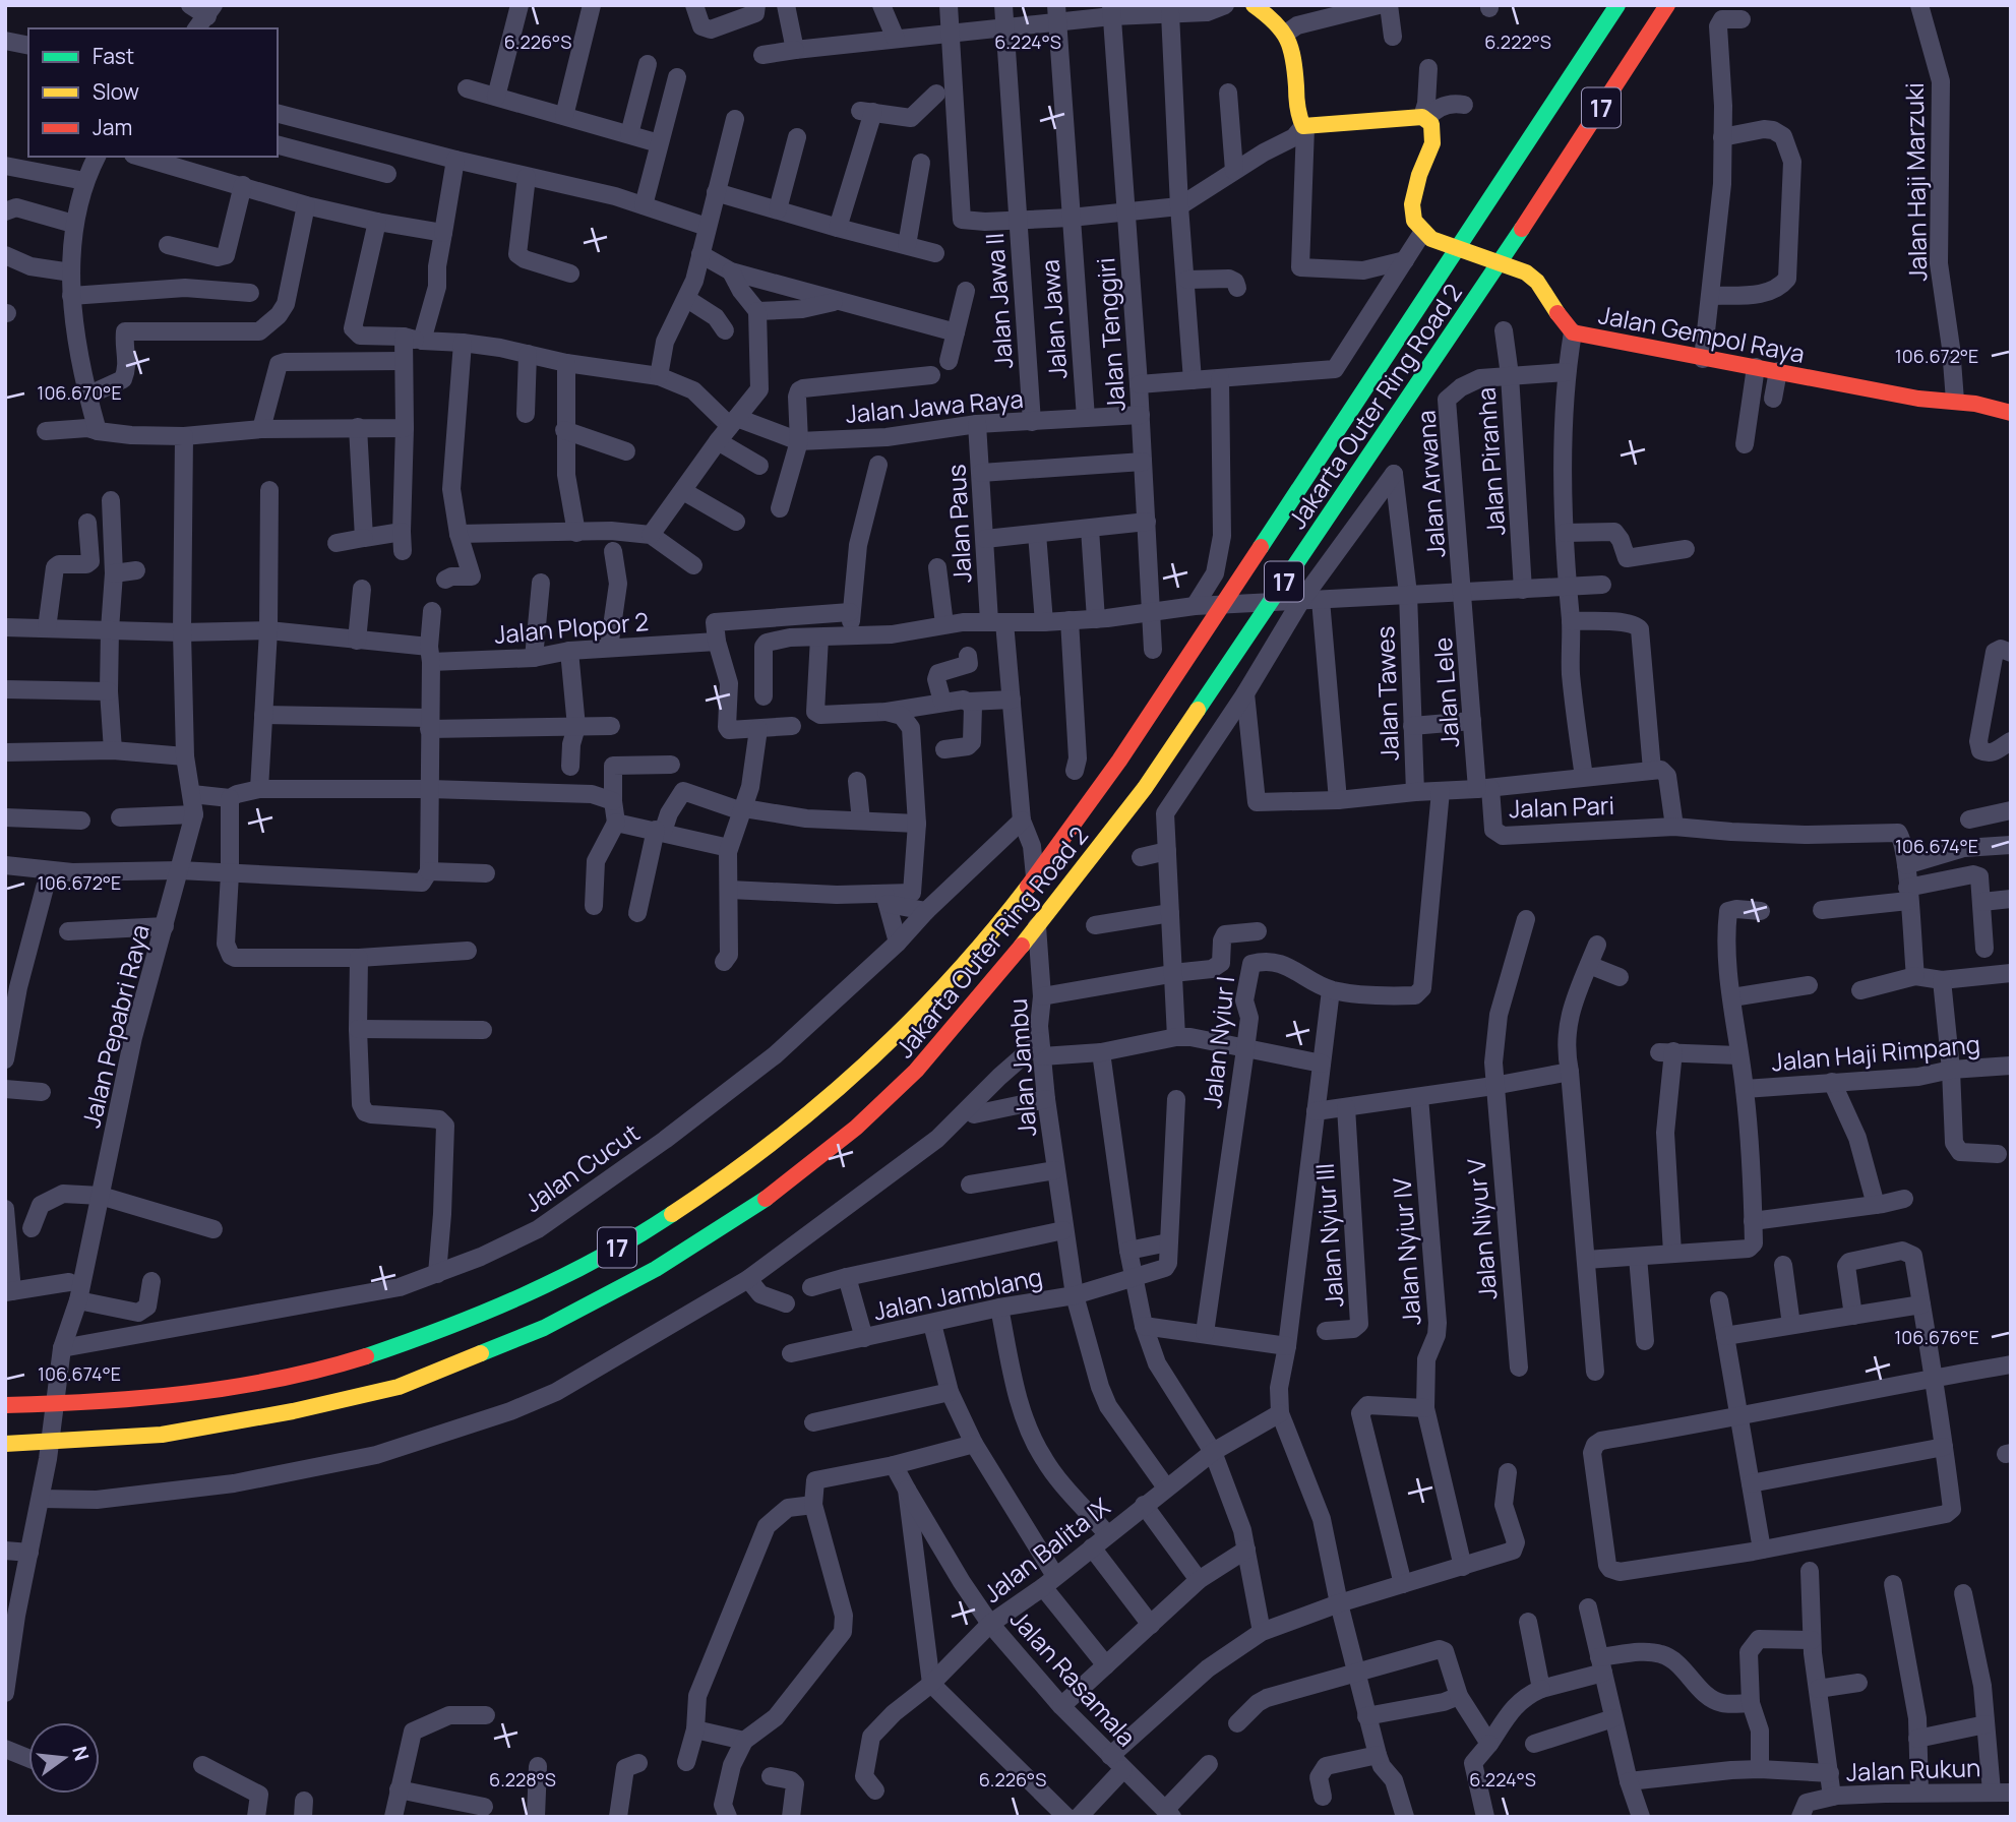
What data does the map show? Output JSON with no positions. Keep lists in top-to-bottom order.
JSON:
{
  "streets": {
    "main road": ["17", "Jalan Gempol Raya", "Jakarta Outer Ring Road 2"],
    "street": [
      "Jalan Haji Marzuki",
      "Jalan Jawa II",
      "Jalan Jawa",
      "Jalan Tenggiri",
      "Jalan Jawa Raya",
      "Jalan Piranha",
      "Jalan Arwana",
      "Jalan Paus",
      "Jalan Plopor 2",
      "Jalan Lele",
      "Jalan Tawes",
      "Jalan Pari",
      "Jalan Pepabri Raya",
      "Jalan Nyiur I",
      "Jalan Haji Rimpang",
      "Jalan Jambu",
      "Jalan Cucut",
      "Jalan Niyur V",
      "Jalan Nyiur III",
      "Jalan Nyiur IV",
      "Jalan Jamblang",
      "Jalan Balita IX",
      "Jalan Rasamala",
      "Jalan Rukun"
    ]
  },
  "crossings": [
    ["Jalan Haji Marzuki", "Jalan Gempol Raya"],
    ["Jalan Jawa II", "Jalan Jawa Raya"],
    ["Jalan Jawa", "Jalan Jawa Raya"],
    ["Jalan Tenggiri", "Jalan Jawa Raya"],
    ["Jalan Jawa Raya", "Jalan Paus"],
    ["Jalan Piranha", "Jalan Arwana"],
    ["Jalan Arwana", "Jalan Lele"],
    ["Jalan Paus", "Jalan Jambu"],
    ["Jalan Plopor 2", "Jalan Pepabri Raya"],
    ["Jalan Lele", "Jalan Pari"],
    ["Jalan Pepabri Raya", "Jalan Cucut"],
    ["Jalan Jambu", "Jalan Cucut"],
    ["Jalan Jambu", "Jalan Jamblang"],
    ["Jalan Jambu", "Jalan Balita IX"],
    ["Jalan Balita IX", "Jalan Rasamala"]
  ],
  "legend": ["Fast", "Slow", "Jam"],
  "north": "right",
  "coordinates": [
    "6.226°S",
    "6.224°S",
    "6.222°S",
    "106.672°E",
    "106.670°E",
    "106.674°E",
    "106.676°E",
    "6.228°S"
  ]
}
